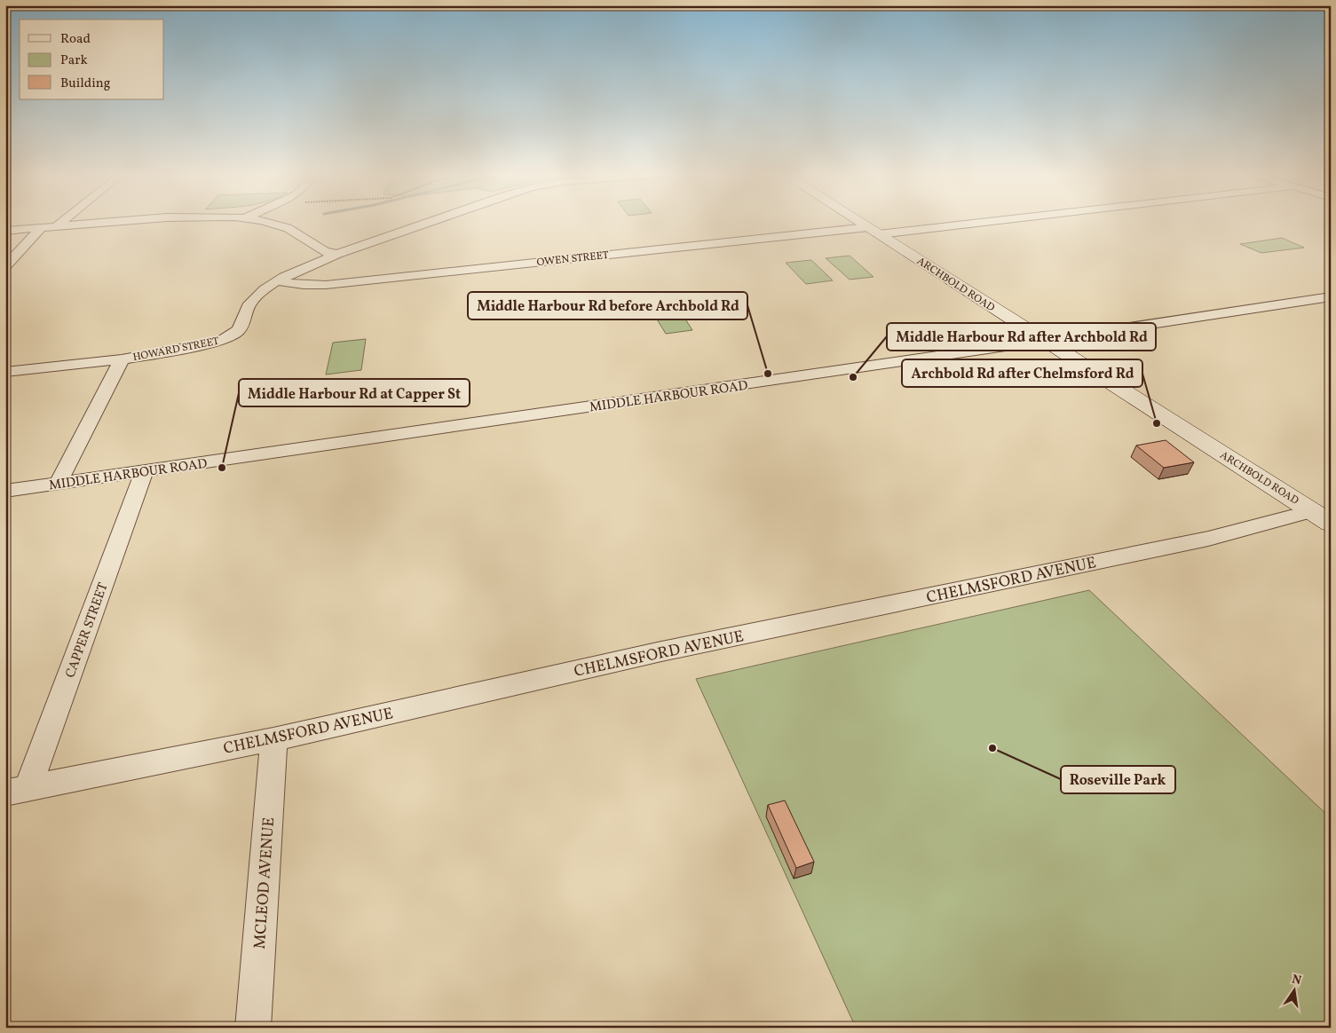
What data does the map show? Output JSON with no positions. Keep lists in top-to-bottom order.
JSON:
{
  "streets": {
    "main road": ["ARCHBOLD ROAD"],
    "street": [
      "OWEN STREET",
      "HOWARD STREET",
      "MIDDLE HARBOUR ROAD",
      "CHELMSFORD AVENUE",
      "CAPPER STREET",
      "MCLEOD AVENUE"
    ]
  },
  "crossings": [
    ["OWEN STREET", "ARCHBOLD ROAD"],
    ["OWEN STREET", "HOWARD STREET"],
    ["ARCHBOLD ROAD", "MIDDLE HARBOUR ROAD"],
    ["ARCHBOLD ROAD", "CHELMSFORD AVENUE"],
    ["MIDDLE HARBOUR ROAD", "CAPPER STREET"],
    ["CHELMSFORD AVENUE", "CAPPER STREET"],
    ["CHELMSFORD AVENUE", "MCLEOD AVENUE"]
  ],
  "places": [
    "Middle Harbour Rd before Archbold Rd",
    "Middle Harbour Rd after Archbold Rd",
    "Archbold Rd after Chelmsford Rd",
    "Middle Harbour Rd at Capper St",
    "Roseville Park"
  ],
  "legend": ["Road", "Park", "Building"],
  "north": "top"
}
